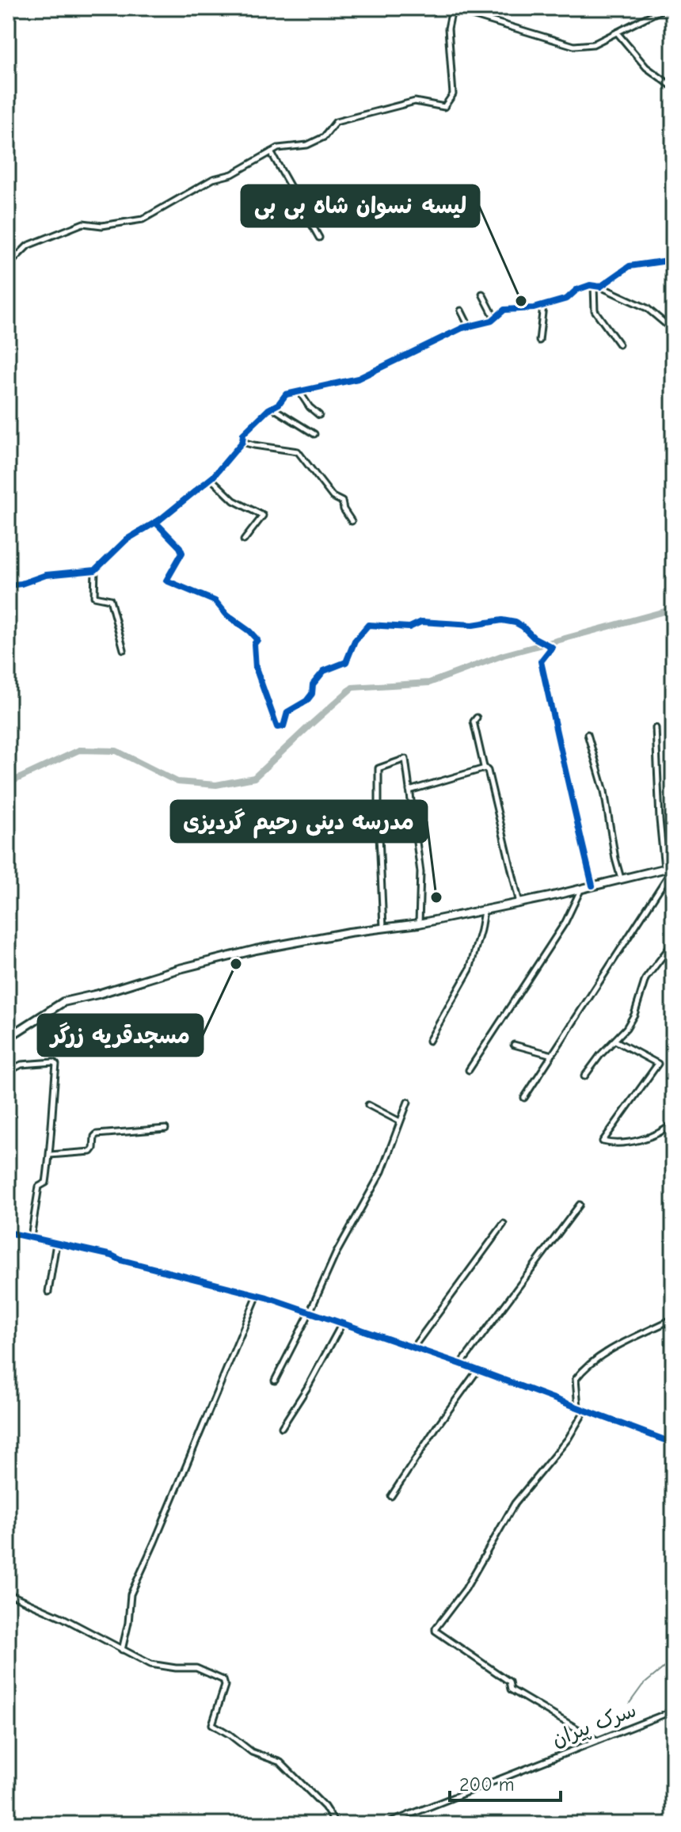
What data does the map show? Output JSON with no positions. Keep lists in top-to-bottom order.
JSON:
{
  "streets": {
    "street": ["سرک پیران"]
  },
  "places": ["لیسه نسوان شاه بی بی", "مدرسه دینی رحیم گردیزی", "مسجدقریه زرگر"],
  "scale_bar": "200 m"
}
